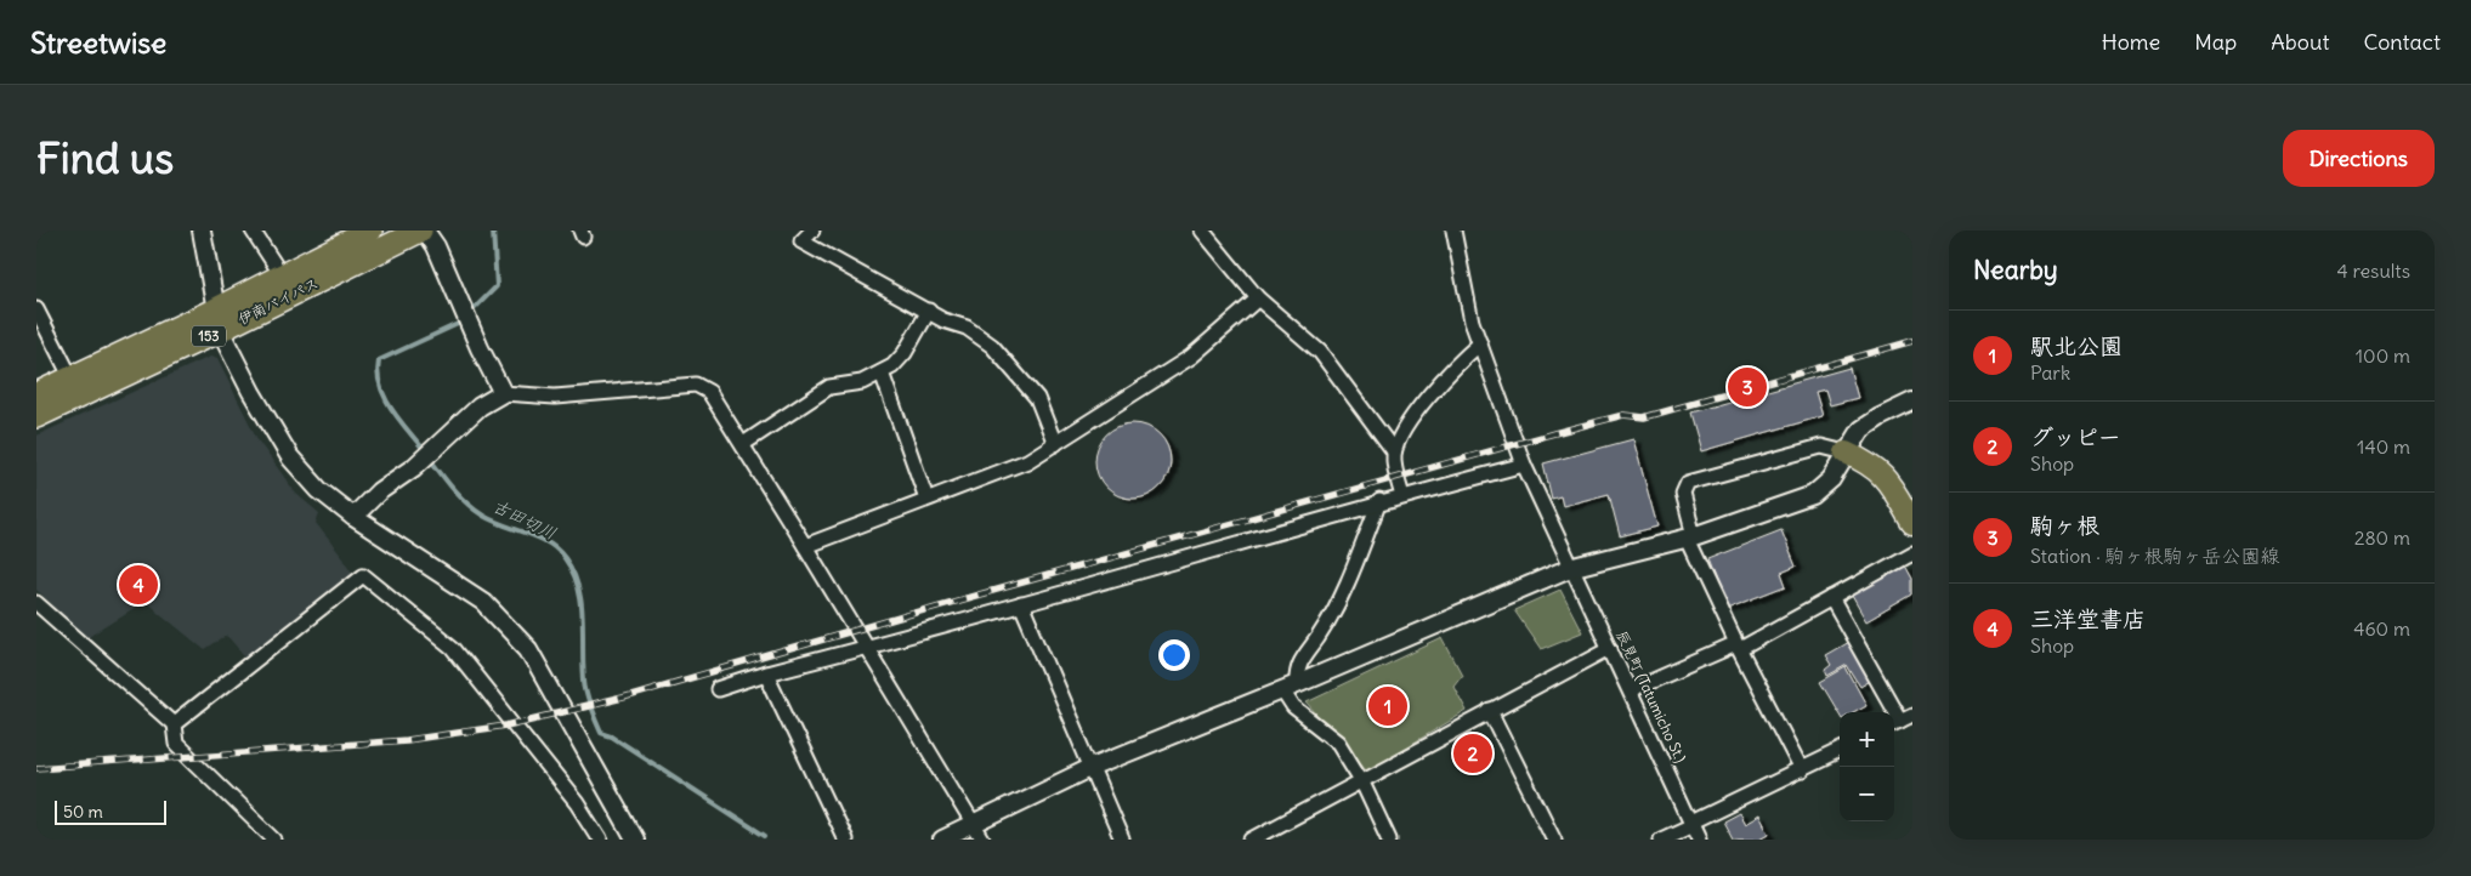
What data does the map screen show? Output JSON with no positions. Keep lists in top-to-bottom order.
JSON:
{
  "streets": {
    "highway": ["伊南バイパス", "153"],
    "street": ["辰見町 (Tatumicho St.)"]
  },
  "water": ["古田切川"],
  "scale_bar": "50 m",
  "page": {
    "header": "Streetwise",
    "nav": [
      "Home",
      "Map",
      "About",
      "Contact"
    ],
    "buttons": "Directions",
    "title": "Find us",
    "heading": ["Nearby", "4 results"],
    "list": [
      {
        "mark": "1",
        "name": "駅北公園",
        "note": "Park",
        "value": "100 m"
      },
      {
        "mark": "2",
        "name": "グッピー",
        "note": "Shop",
        "value": "140 m"
      },
      {
        "mark": "3",
        "name": "駒ヶ根",
        "note": "Station · 駒ヶ根駒ヶ岳公園線",
        "value": "280 m"
      },
      {
        "mark": "4",
        "name": "三洋堂書店",
        "note": "Shop",
        "value": "460 m"
      }
    ],
    "pins": [
      "3",
      "4",
      "1",
      "2"
    ],
    "map_buttons": ["+", "−"],
    "scale": "50 m"
  }
}
